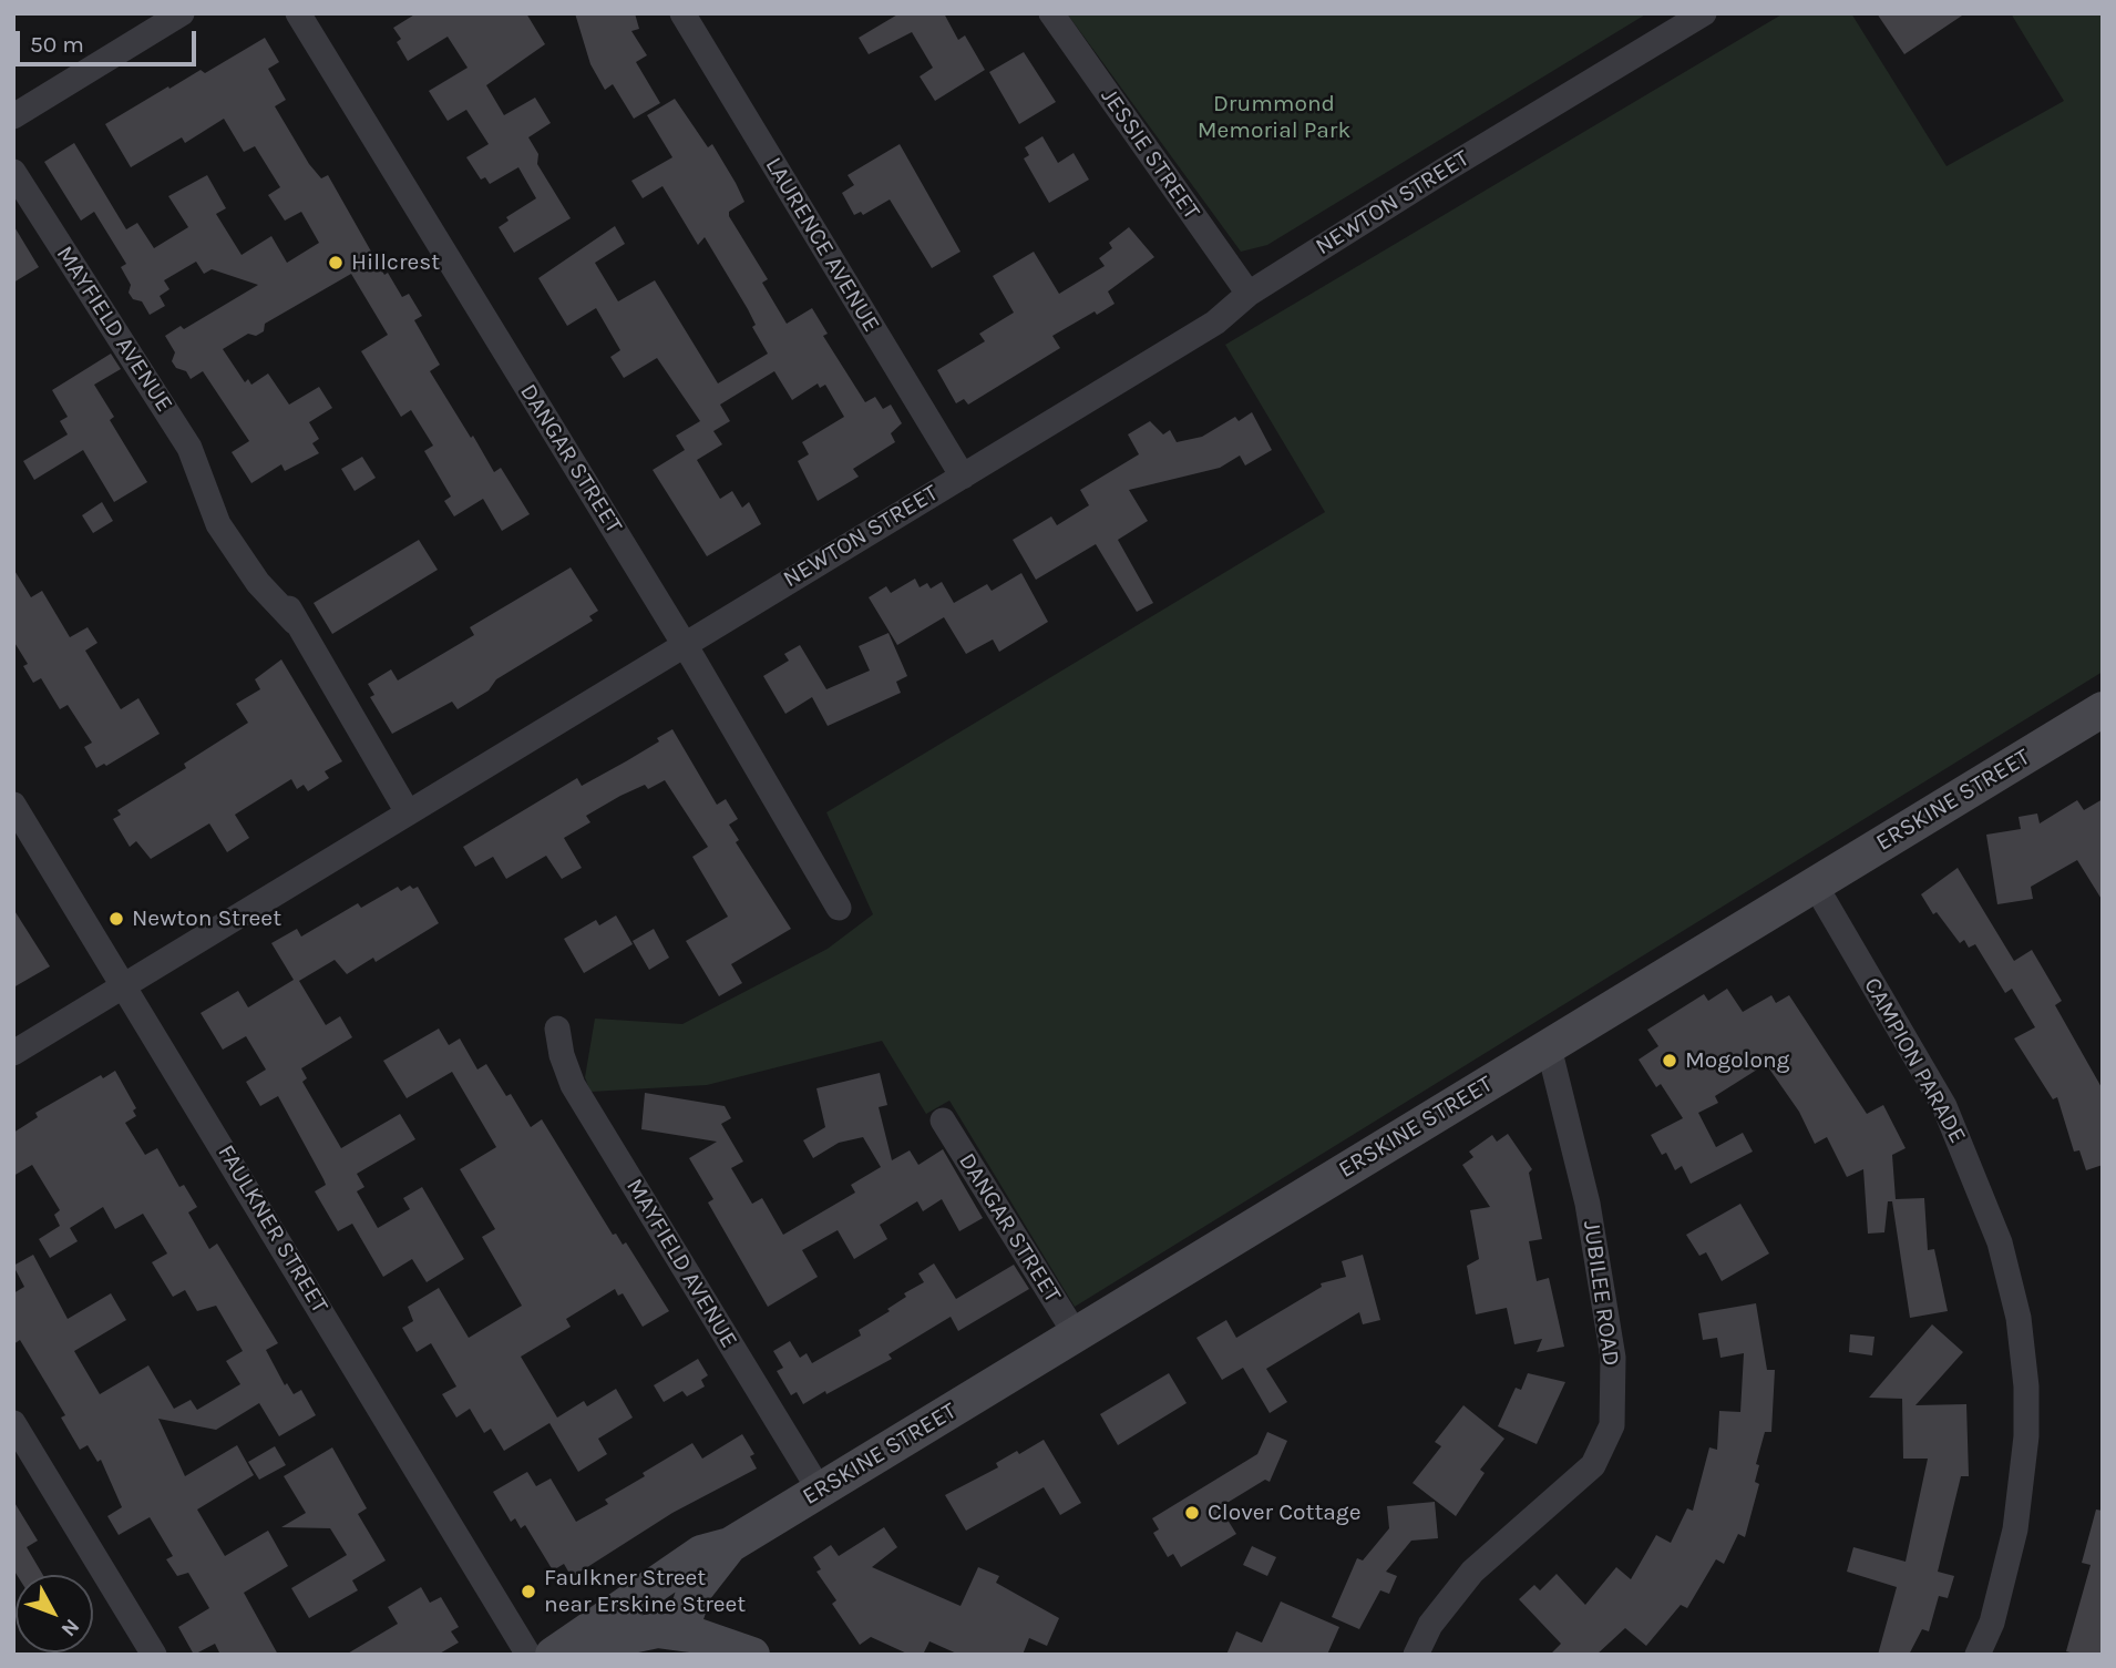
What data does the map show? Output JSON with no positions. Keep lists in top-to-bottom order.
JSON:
{
  "streets": {
    "street": [
      "JESSIE STREET",
      "NEWTON STREET",
      "LAURENCE AVENUE",
      "MAYFIELD AVENUE",
      "DANGAR STREET",
      "ERSKINE STREET",
      "CAMPION PARADE",
      "FAULKNER STREET",
      "JUBILEE ROAD"
    ]
  },
  "crossings": [
    ["JESSIE STREET", "NEWTON STREET"],
    ["NEWTON STREET", "LAURENCE AVENUE"],
    ["NEWTON STREET", "MAYFIELD AVENUE"],
    ["NEWTON STREET", "DANGAR STREET"],
    ["NEWTON STREET", "FAULKNER STREET"],
    ["MAYFIELD AVENUE", "ERSKINE STREET"],
    ["DANGAR STREET", "ERSKINE STREET"],
    ["ERSKINE STREET", "CAMPION PARADE"],
    ["ERSKINE STREET", "FAULKNER STREET"],
    ["ERSKINE STREET", "JUBILEE ROAD"]
  ],
  "parks": ["Drummond Memorial Park"],
  "places": [
    "Hillcrest",
    "Newton Street",
    "Mogolong",
    "Clover Cottage",
    "Faulkner Street near Erskine Street"
  ],
  "scale_bar": "50 m",
  "north": "bottom right"
}
